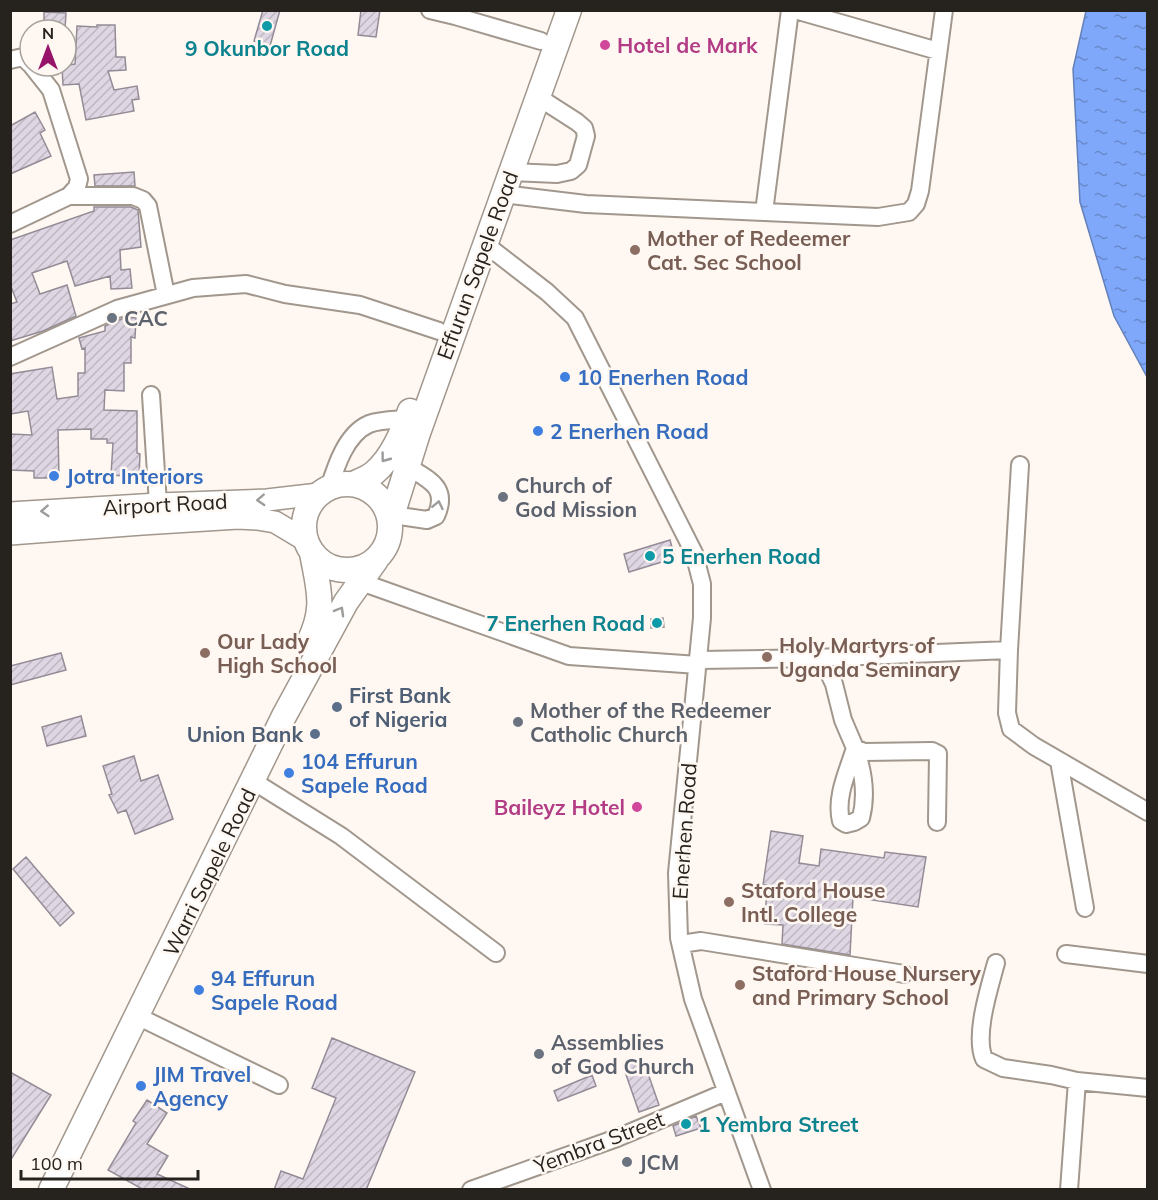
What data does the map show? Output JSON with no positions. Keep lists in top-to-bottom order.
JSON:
{
  "streets": {
    "highway": ["Effurun Sapele Road", "Warri Sapele Road"],
    "main road": ["Airport Road"],
    "street": ["Enerhen Road", "Yembra Street"]
  },
  "crossings": [
    ["Effurun Sapele Road", "Airport Road"],
    ["Effurun Sapele Road", "Enerhen Road"],
    ["Effurun Sapele Road", "Warri Sapele Road"],
    ["Airport Road", "Warri Sapele Road"],
    ["Enerhen Road", "Yembra Street"]
  ],
  "places": [
    "9 Okunbor Road",
    "Hotel de Mark",
    "Mother of Redeemer Cat. Sec School",
    "CAC",
    "10 Enerhen Road",
    "2 Enerhen Road",
    "Jotra Interiors",
    "Church of God Mission",
    "5 Enerhen Road",
    "7 Enerhen Road",
    "Our Lady High School",
    "Holy Martyrs of Uganda Seminary",
    "First Bank of Nigeria",
    "Mother of the Redeemer Catholic Church",
    "Union Bank",
    "104 Effurun Sapele Road",
    "Baileyz Hotel",
    "Staford House Intl. College",
    "Staford House Nursery and Primary School",
    "94 Effurun Sapele Road",
    "Assemblies of God Church",
    "JIM Travel Agency",
    "1 Yembra Street",
    "JCM"
  ],
  "scale_bar": "100 m",
  "north": "top"
}
